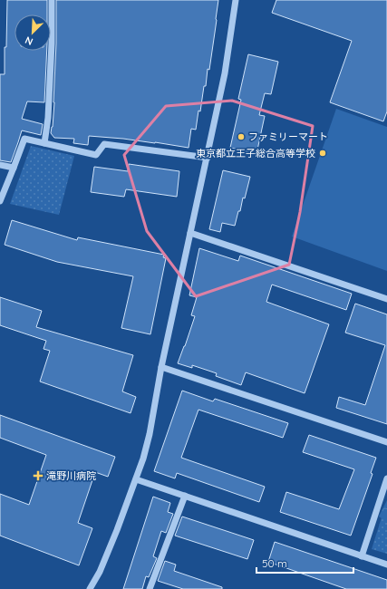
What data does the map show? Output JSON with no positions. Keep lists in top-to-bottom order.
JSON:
{
  "places": {
    "other": ["ファミリーマート", "東京都立王子総合高等学校"],
    "health": ["滝野川病院"]
  },
  "scale_bar": "50 m",
  "north": "bottom left"
}
